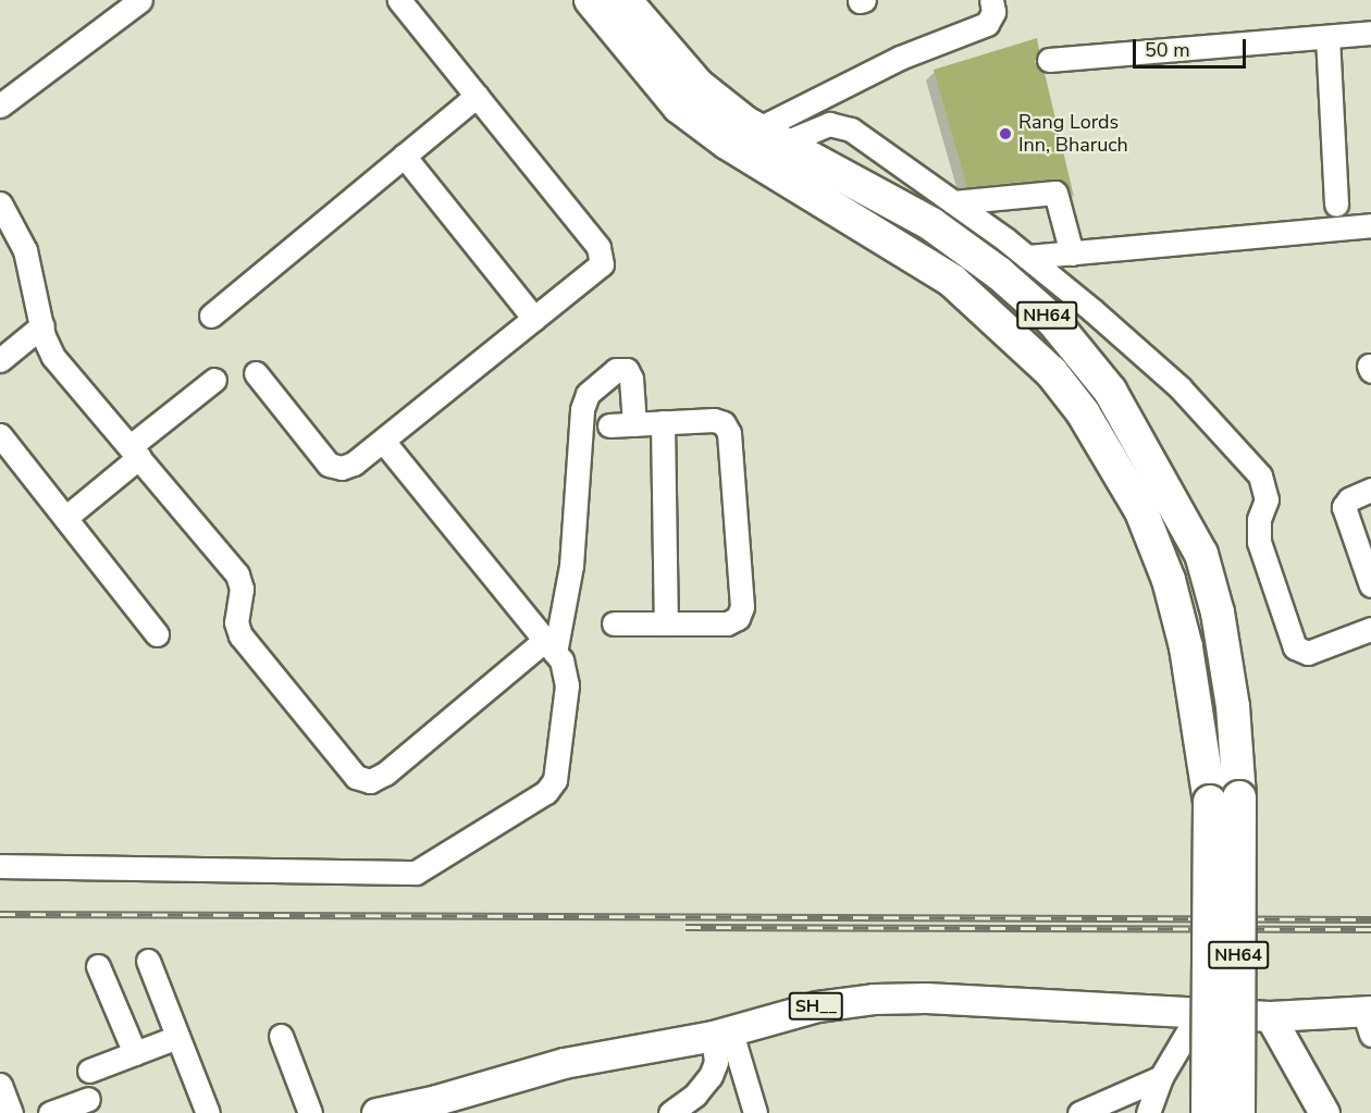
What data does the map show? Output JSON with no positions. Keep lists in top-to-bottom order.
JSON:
{
  "streets": {
    "highway": ["NH64"],
    "main road": ["SH__"]
  },
  "places": ["Rang Lords Inn, Bharuch"],
  "scale_bar": "50 m"
}
